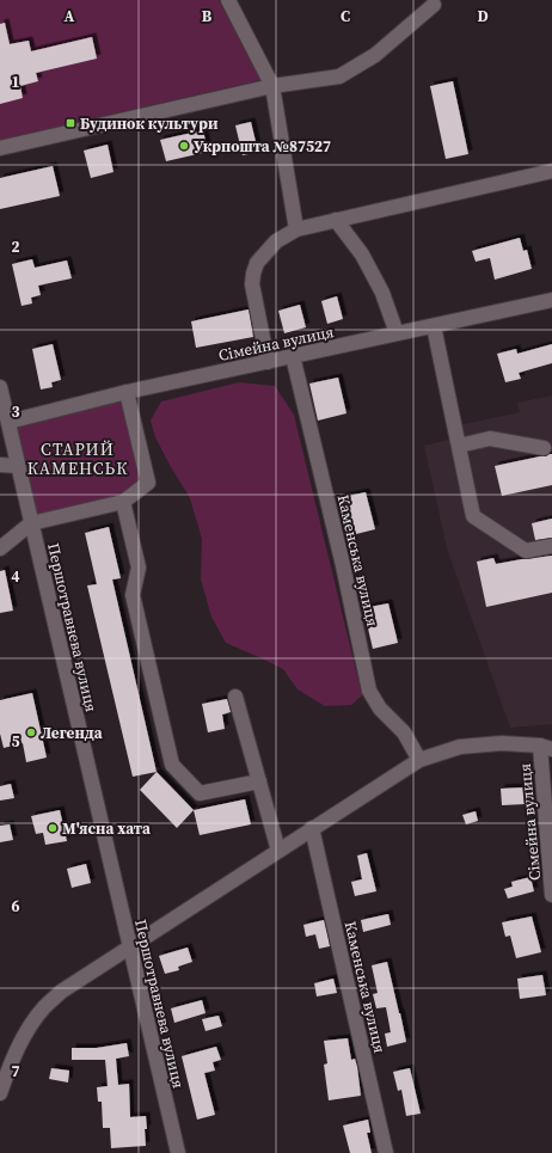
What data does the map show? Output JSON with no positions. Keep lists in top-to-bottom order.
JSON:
{
  "streets": {
    "street": ["Сімейна вулиця", "Каменська вулиця", "Першотравнева вулиця"]
  },
  "crossings": [
    ["Сімейна вулиця", "Каменська вулиця"],
    ["Сімейна вулиця", "Першотравнева вулиця"]
  ],
  "districts": ["СТАРИЙ КАМЕНСЬК"],
  "places": {
    "transit": ["Будинок культури"],
    "other": ["Укрпошта №87527", "Легенда", "М'ясна хата"]
  },
  "grid": {
    "columns": [
      "A",
      "B",
      "C",
      "D"
    ],
    "rows": [
      "1",
      "2",
      "3",
      "4",
      "5",
      "6",
      "7"
    ]
  }
}
